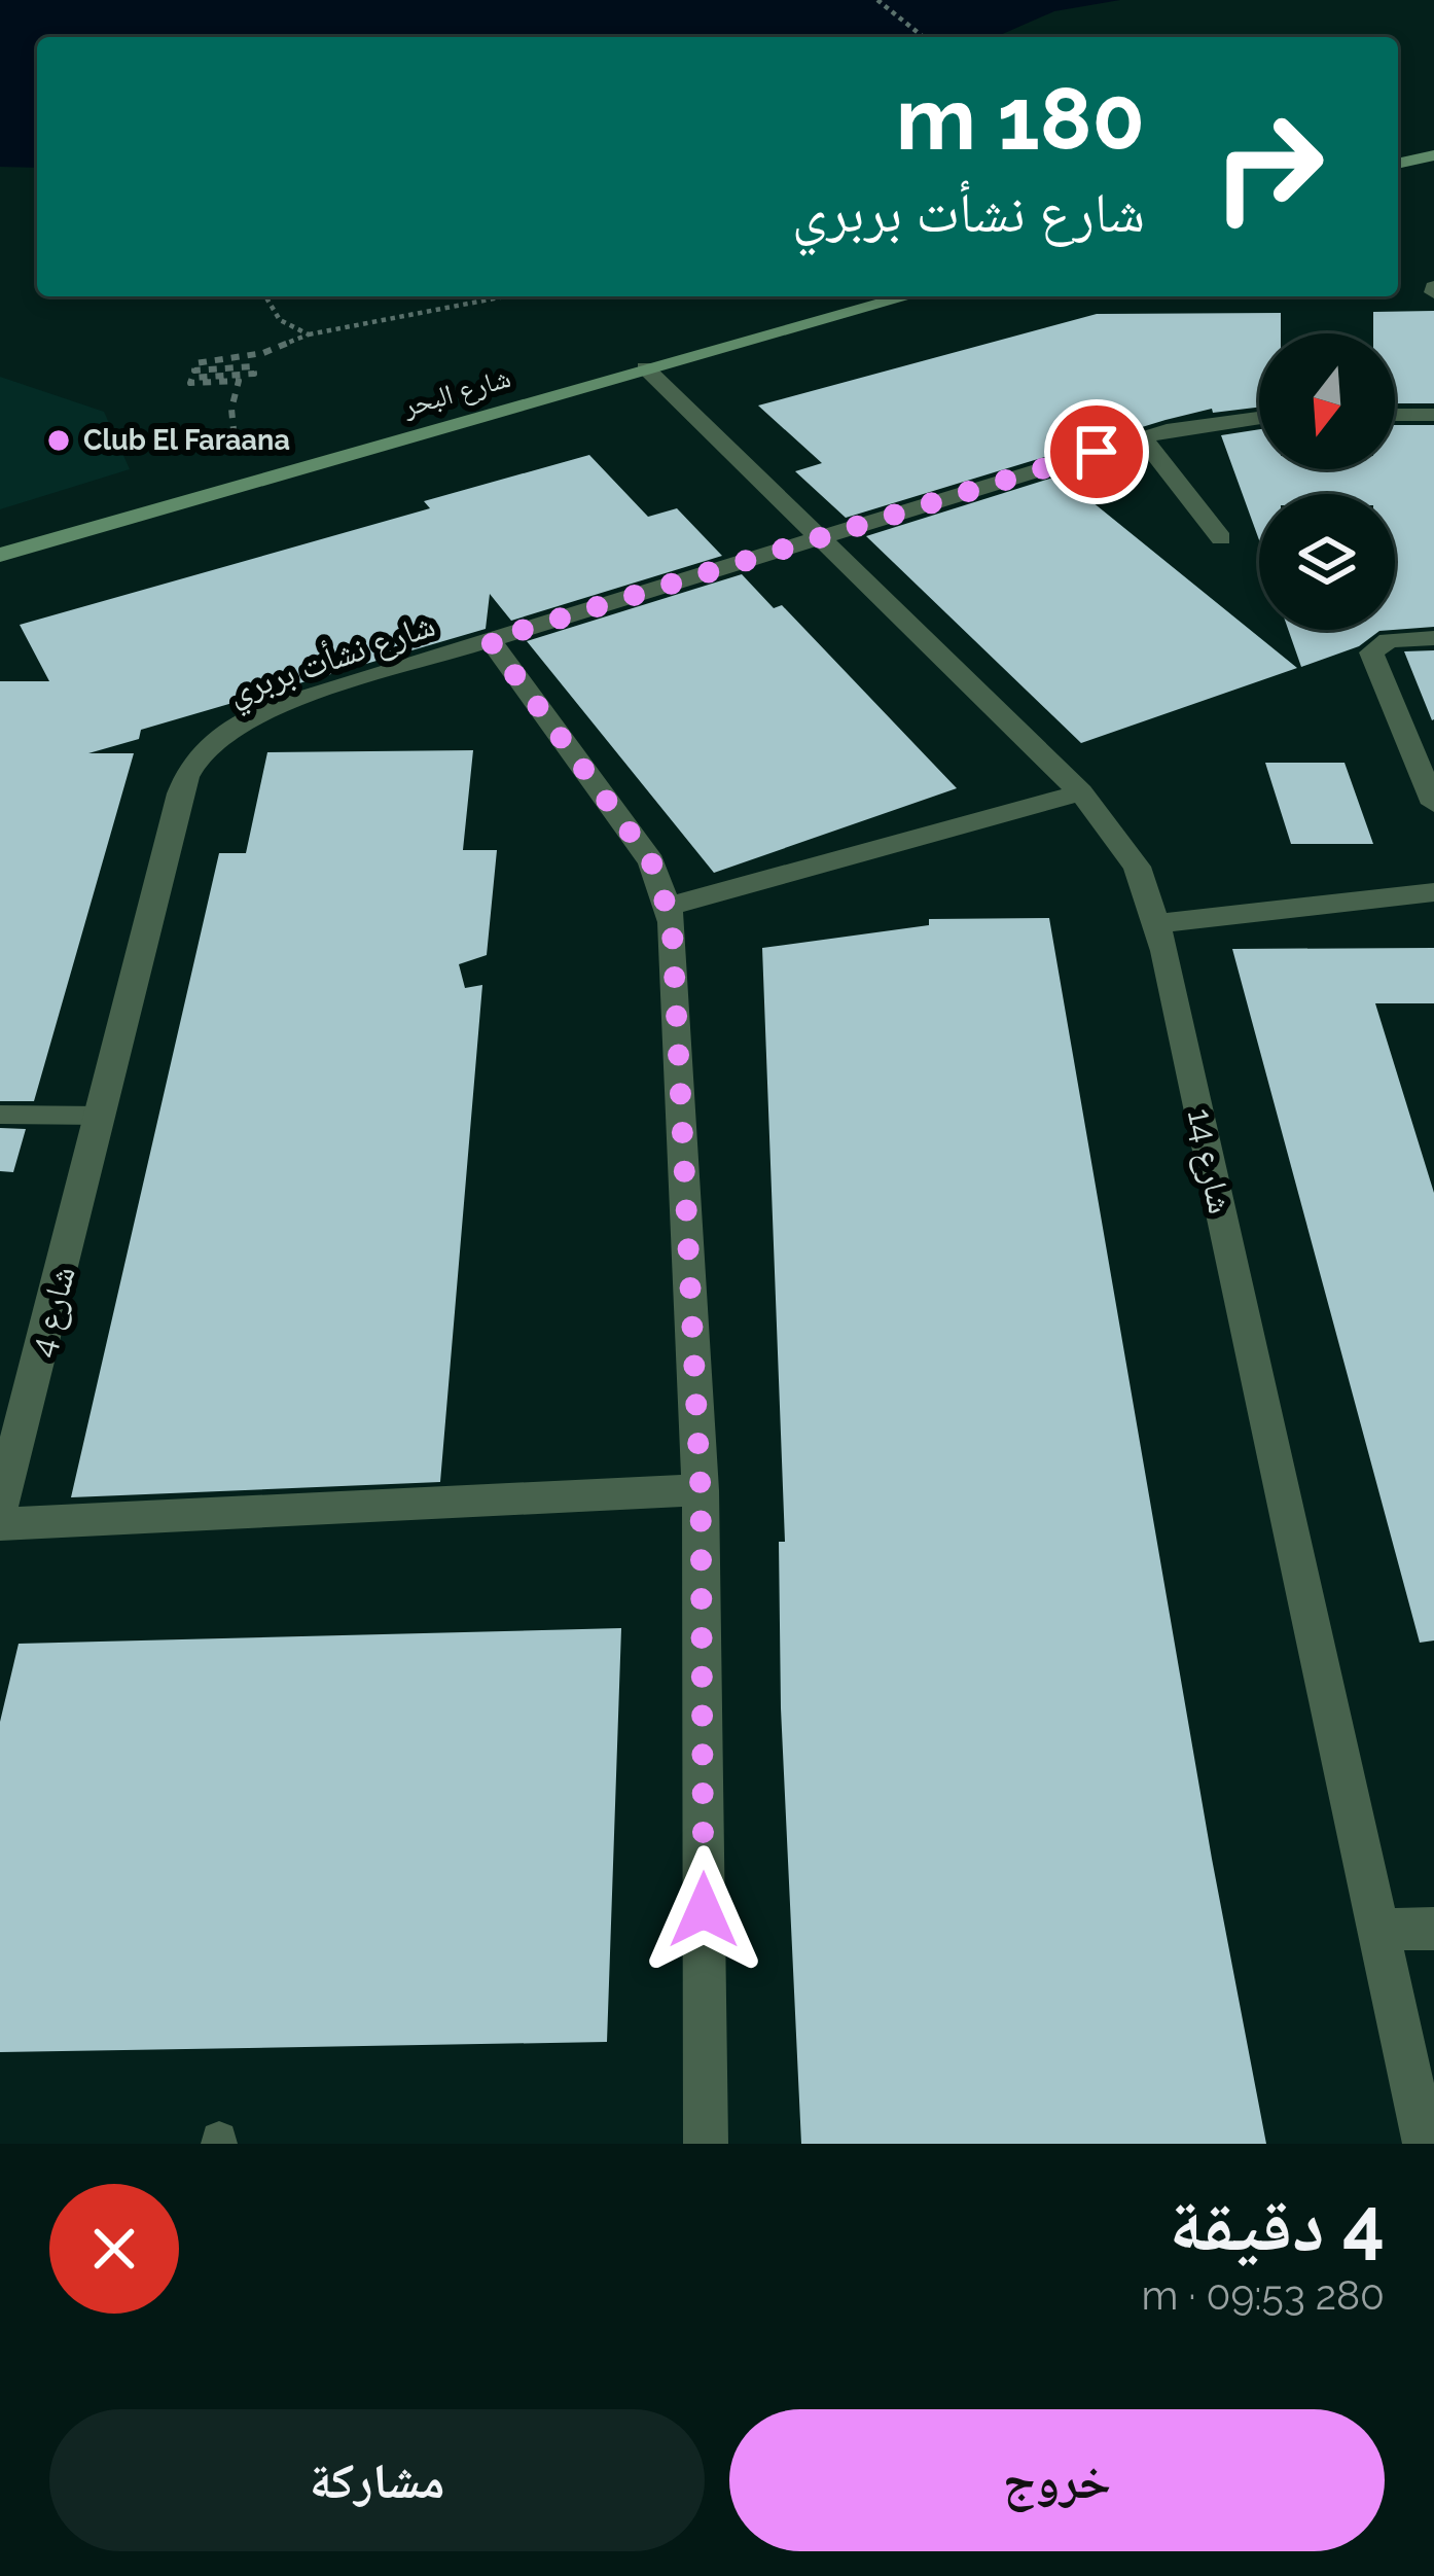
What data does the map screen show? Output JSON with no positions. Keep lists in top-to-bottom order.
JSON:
{
  "streets": {
    "main road": ["شارع البحر"],
    "street": ["شارع نشأت بربري", "شارع 14", "شارع 4"]
  },
  "crossings": [
    ["شارع البحر", "شارع 14"],
    ["شارع نشأت بربري", "شارع 14"],
    ["شارع نشأت بربري", "شارع 4"]
  ],
  "places": ["Club El Faraana"],
  "north": "bottom",
  "page": {
    "turn": ["180 m", "شارع نشأت بربري"],
    "heading": ["4 دقيقة", "280 m · 09:53"],
    "buttons": ["خروج", "مشاركة"]
  }
}
